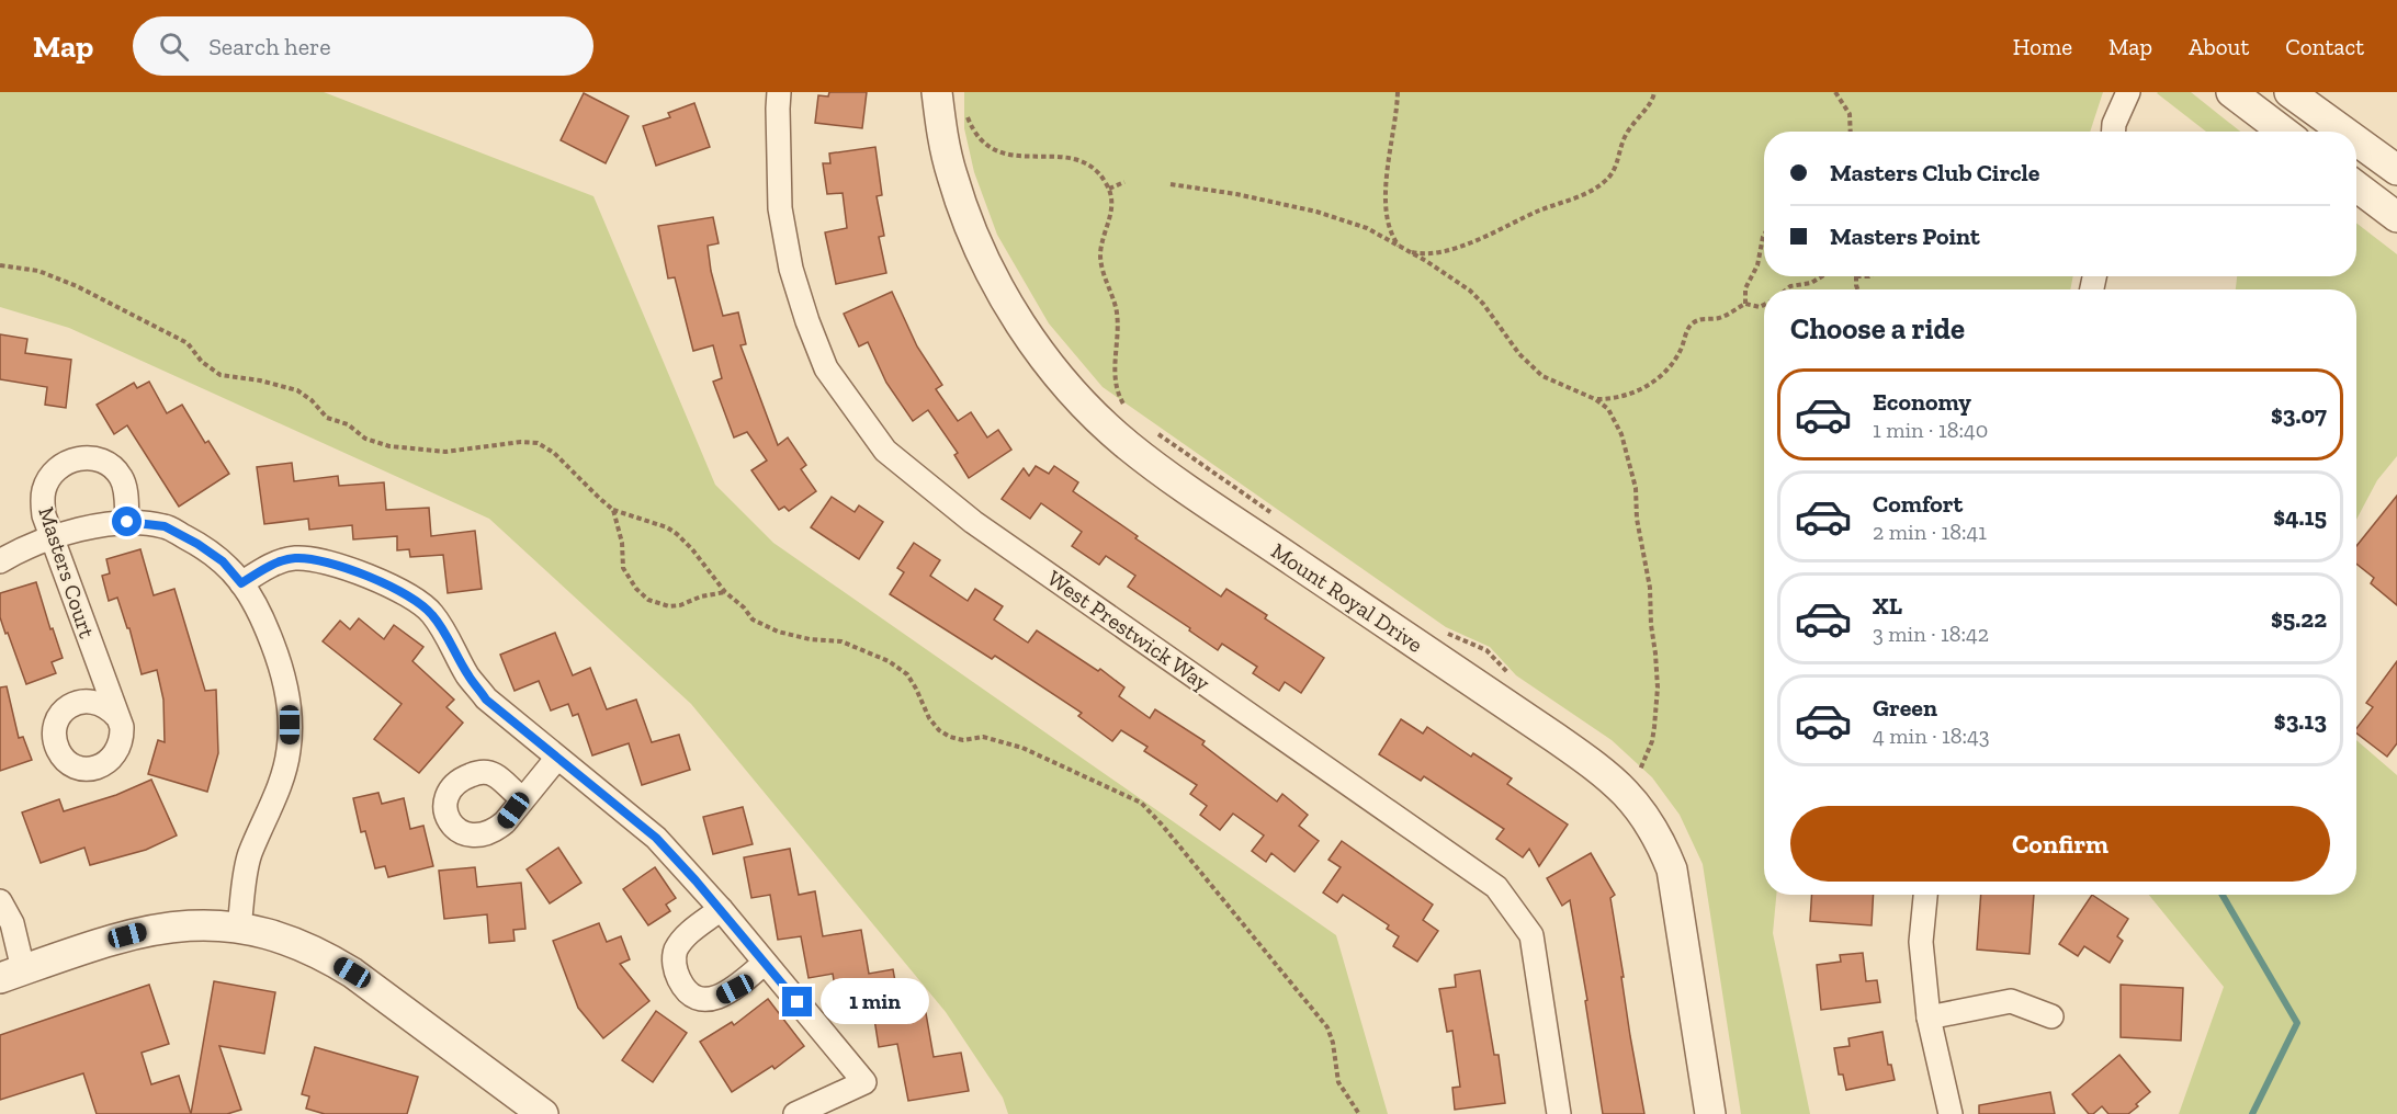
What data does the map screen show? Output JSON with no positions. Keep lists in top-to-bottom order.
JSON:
{
  "streets": {
    "street": ["Masters Court", "Mount Royal Drive", "West Prestwick Way"]
  },
  "page": {
    "header": "Map",
    "search": "Search here",
    "nav": [
      "Home",
      "Map",
      "About",
      "Contact"
    ],
    "banner": ["Masters Club Circle", "Masters Point"],
    "heading": "Choose a ride",
    "list": [
      {
        "name": "Economy",
        "note": "1 min · 18:40",
        "value": "$3.07"
      },
      {
        "name": "Comfort",
        "note": "2 min · 18:41",
        "value": "$4.15"
      },
      {
        "name": "XL",
        "note": "3 min · 18:42",
        "value": "$5.22"
      },
      {
        "name": "Green",
        "note": "4 min · 18:43",
        "value": "$3.13"
      }
    ],
    "buttons": "Confirm",
    "bubble": "1 min"
  }
}
